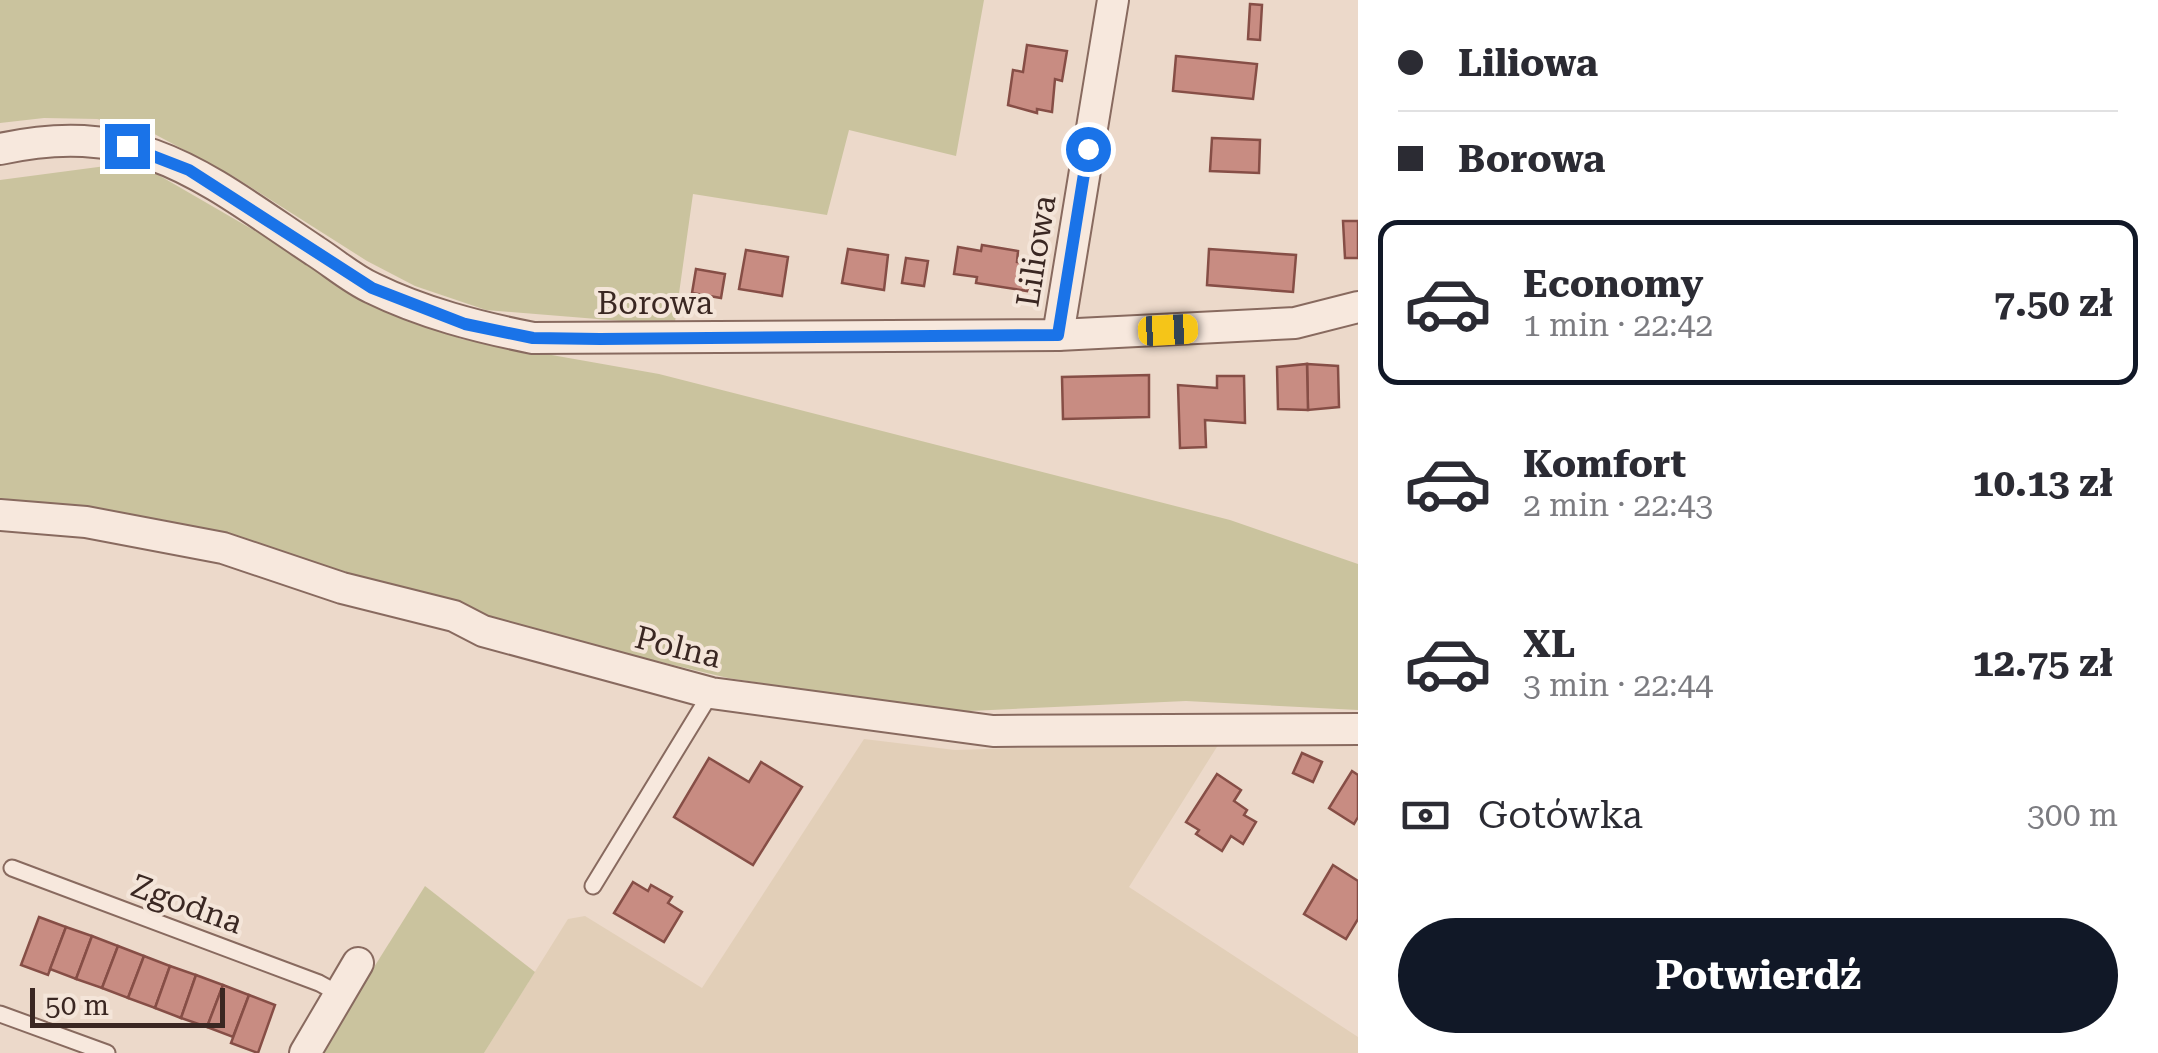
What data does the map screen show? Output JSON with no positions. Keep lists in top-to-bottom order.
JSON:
{
  "streets": {
    "street": ["Liliowa", "Borowa", "Polna"],
    "lane": ["Zgodna"]
  },
  "crossings": [
    ["Liliowa", "Borowa"]
  ],
  "scale_bar": "50 m",
  "page": {
    "banner": ["Liliowa", "Borowa"],
    "list": [
      {
        "name": "Economy",
        "note": "1 min · 22:42",
        "value": "7.50 zł"
      },
      {
        "name": "Komfort",
        "note": "2 min · 22:43",
        "value": "10.13 zł"
      },
      {
        "name": "XL",
        "note": "3 min · 22:44",
        "value": "12.75 zł"
      }
    ],
    "pay": ["Gotówka", "300 m"],
    "buttons": "Potwierdź",
    "scale": "50 m"
  }
}
